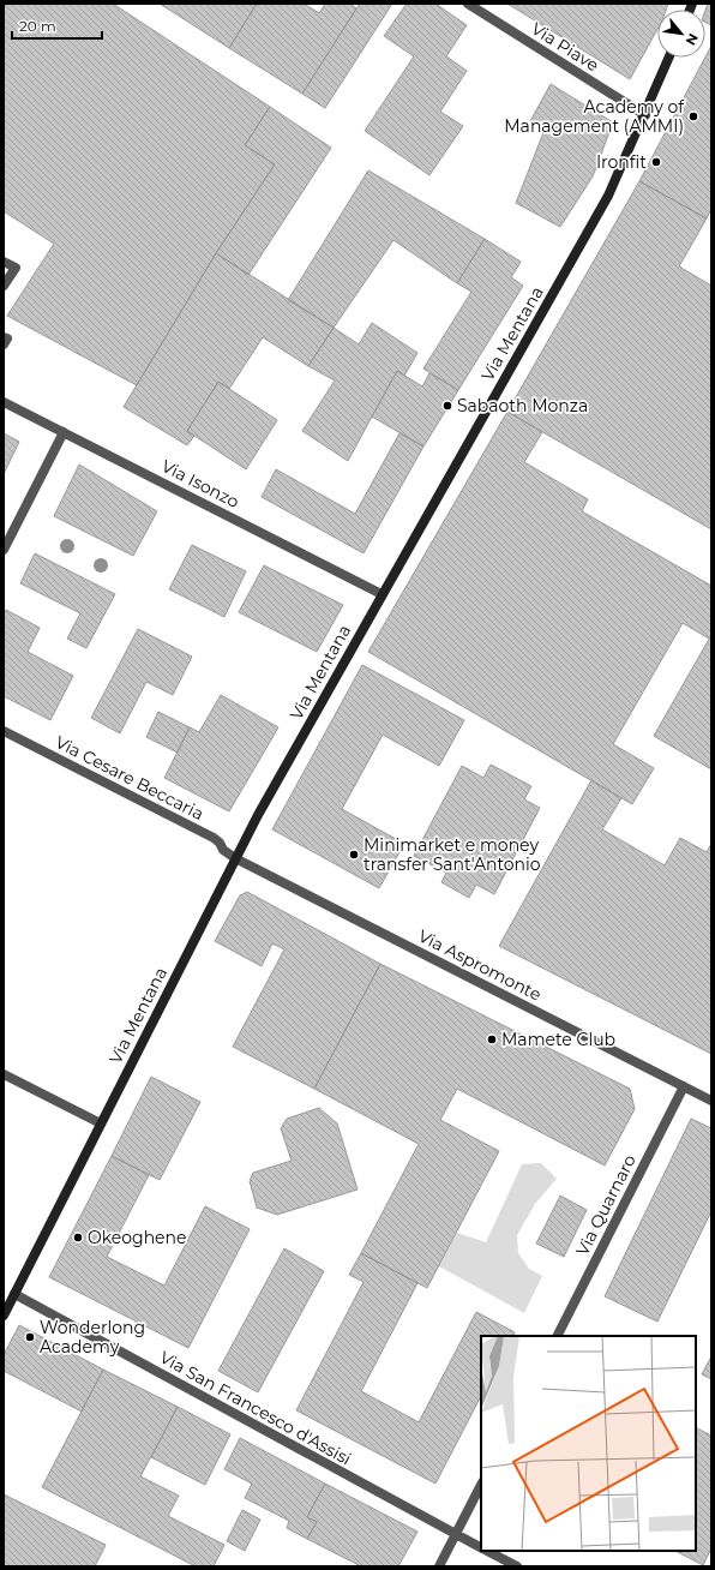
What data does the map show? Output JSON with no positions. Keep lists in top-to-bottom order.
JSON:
{
  "streets": {
    "street": [
      "Via Piave",
      "Via Mentana",
      "Via Isonzo",
      "Via Cesare Beccaria",
      "Via Aspromonte",
      "Via Quarnaro",
      "Via San Francesco d'Assisi"
    ]
  },
  "crossings": [
    ["Via Piave", "Via Mentana"],
    ["Via Mentana", "Via Isonzo"],
    ["Via Mentana", "Via Cesare Beccaria"],
    ["Via Mentana", "Via Aspromonte"],
    ["Via Mentana", "Via San Francesco d'Assisi"],
    ["Via Cesare Beccaria", "Via Aspromonte"],
    ["Via Aspromonte", "Via Quarnaro"]
  ],
  "places": [
    "Academy of Management (AMMI)",
    "Ironfit",
    "Sabaoth Monza",
    "Minimarket e money transfer Sant'Antonio",
    "Mamete Club",
    "Okeoghene",
    "Wonderlong Academy"
  ],
  "scale_bar": "20 m",
  "north": "bottom right"
}
